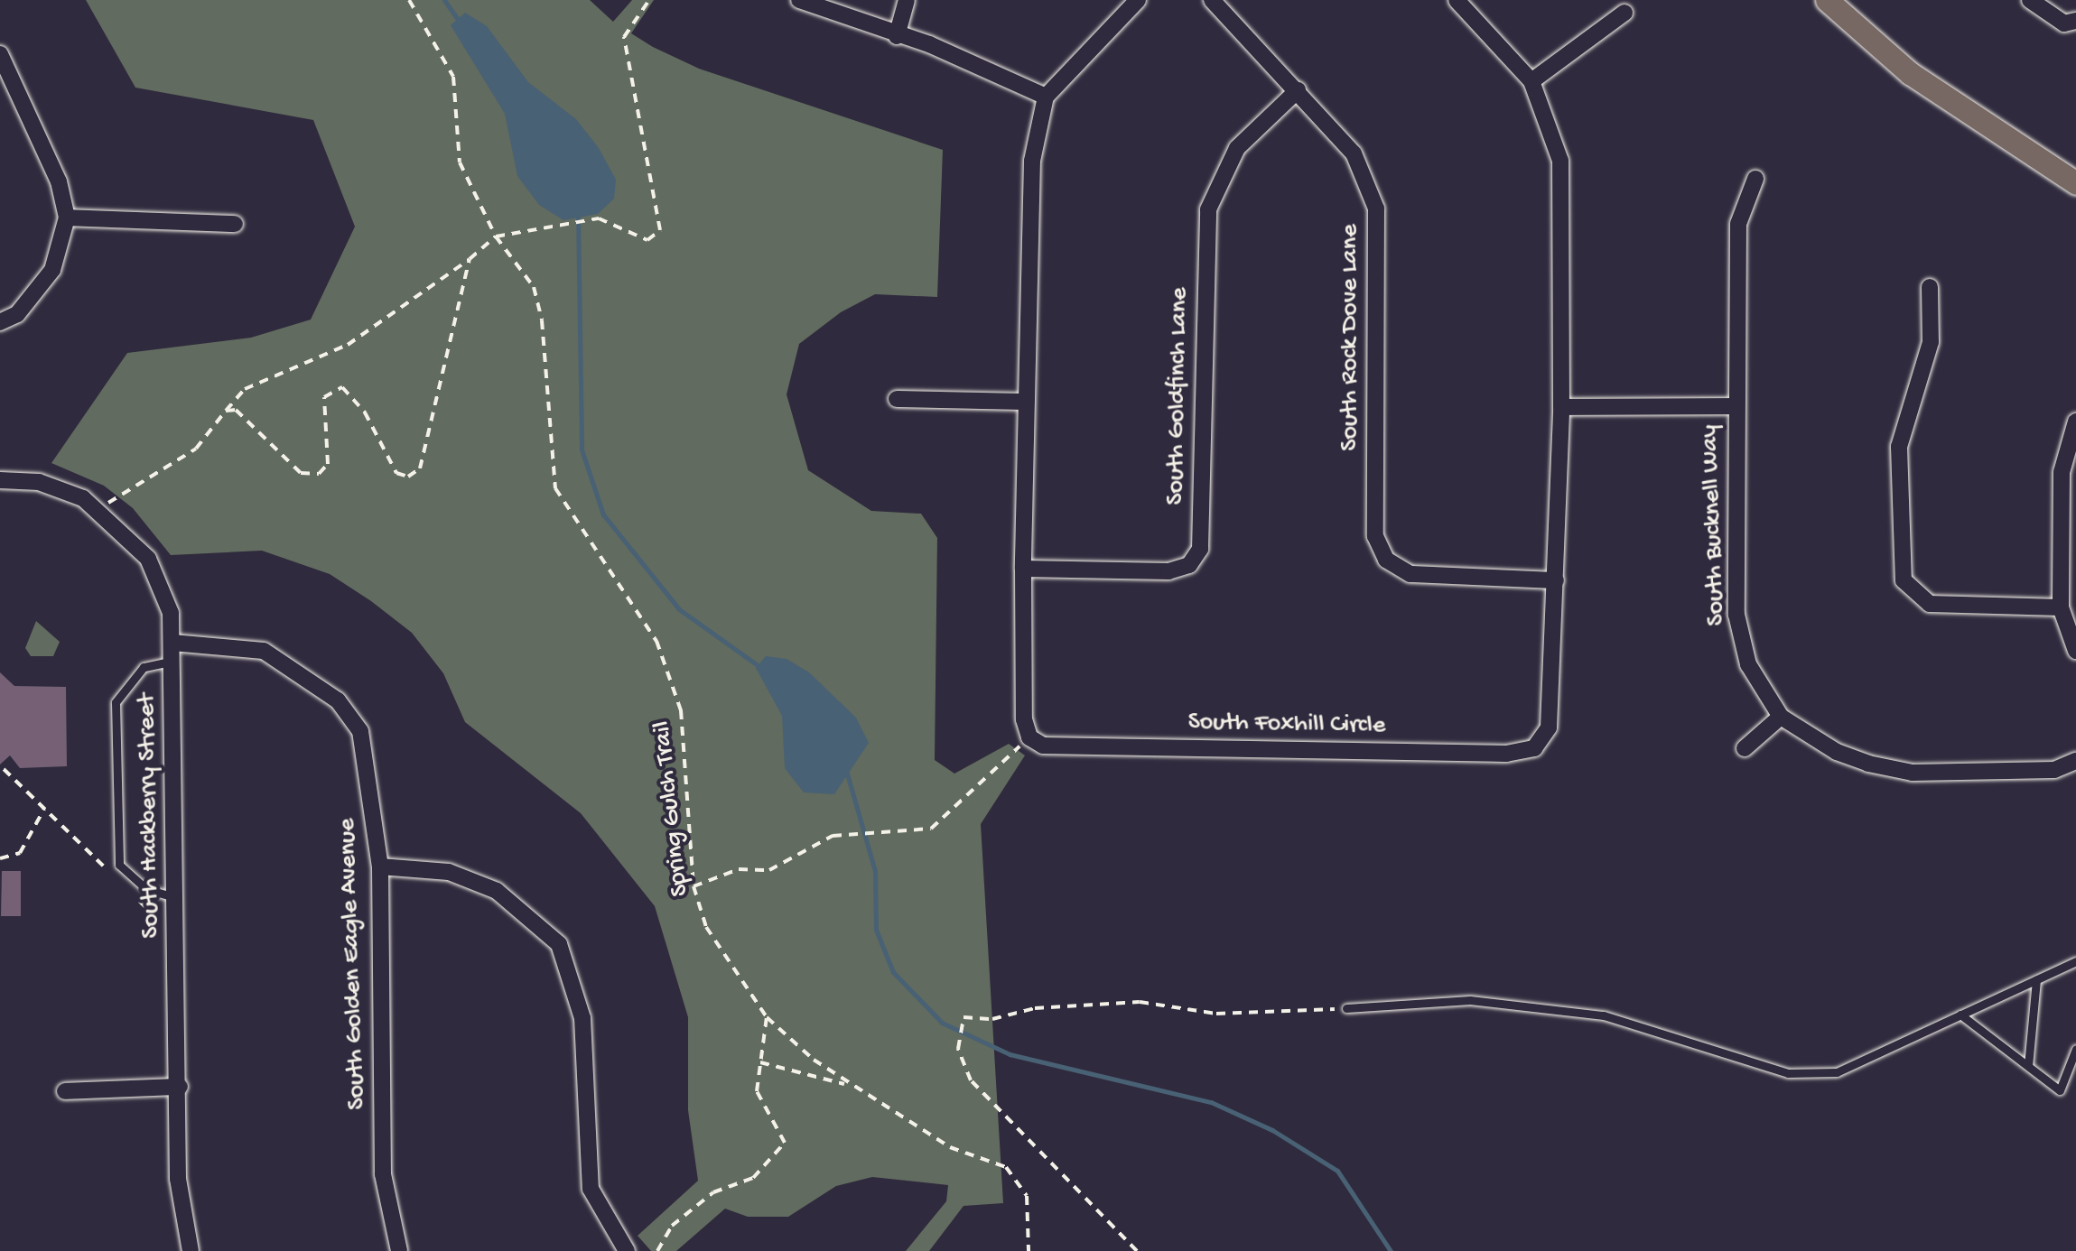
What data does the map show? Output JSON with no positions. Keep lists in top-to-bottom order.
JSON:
{
  "streets": {
    "street": [
      "South Rock Dove Lane",
      "South Goldfinch Lane",
      "South Bucknell Way",
      "South Foxhill Circle",
      "South Hackberry Street",
      "South Golden Eagle Avenue"
    ],
    "path": ["Spring Gulch Trail"]
  },
  "crossings": [
    ["South Rock Dove Lane", "South Goldfinch Lane"],
    ["South Rock Dove Lane", "South Foxhill Circle"],
    ["South Hackberry Street", "South Golden Eagle Avenue"]
  ]
}
